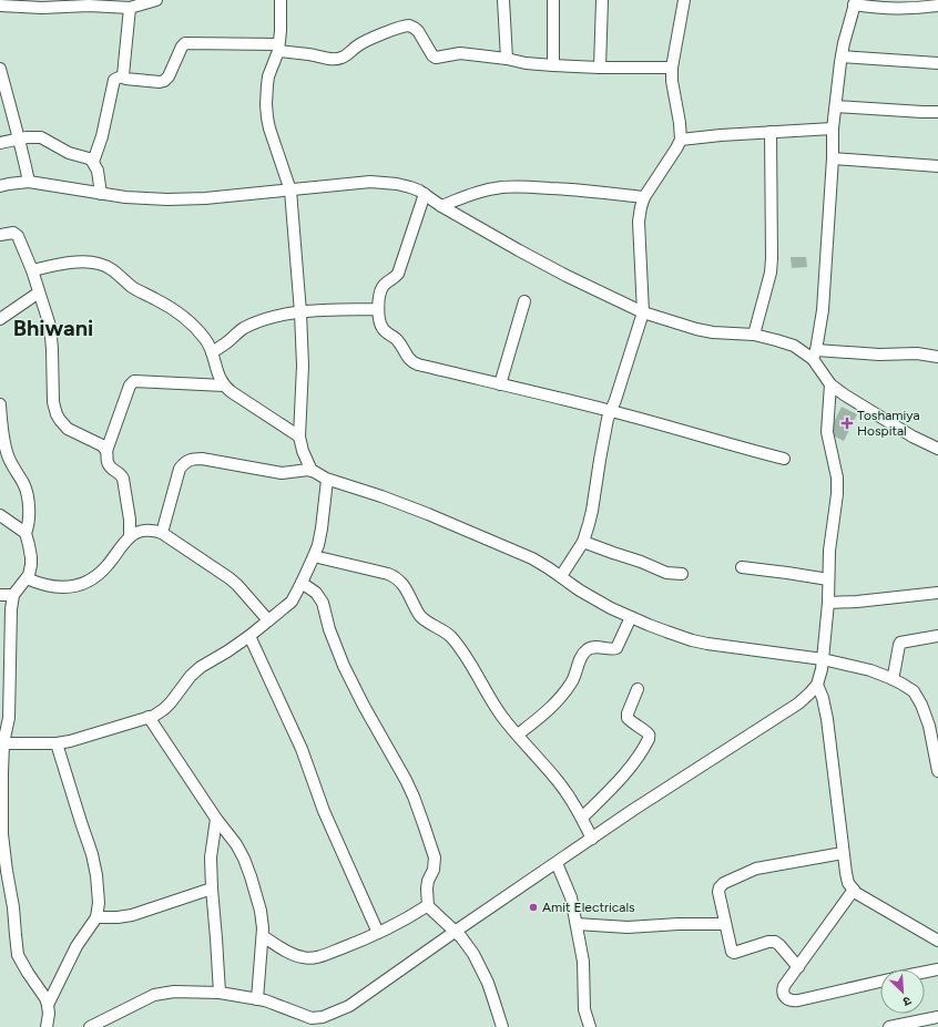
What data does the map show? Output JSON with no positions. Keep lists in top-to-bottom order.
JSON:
{
  "districts": ["Bhiwani"],
  "places": {
    "health": ["Toshamiya Hospital"],
    "other": ["Amit Electricals"]
  },
  "north": "bottom right"
}
